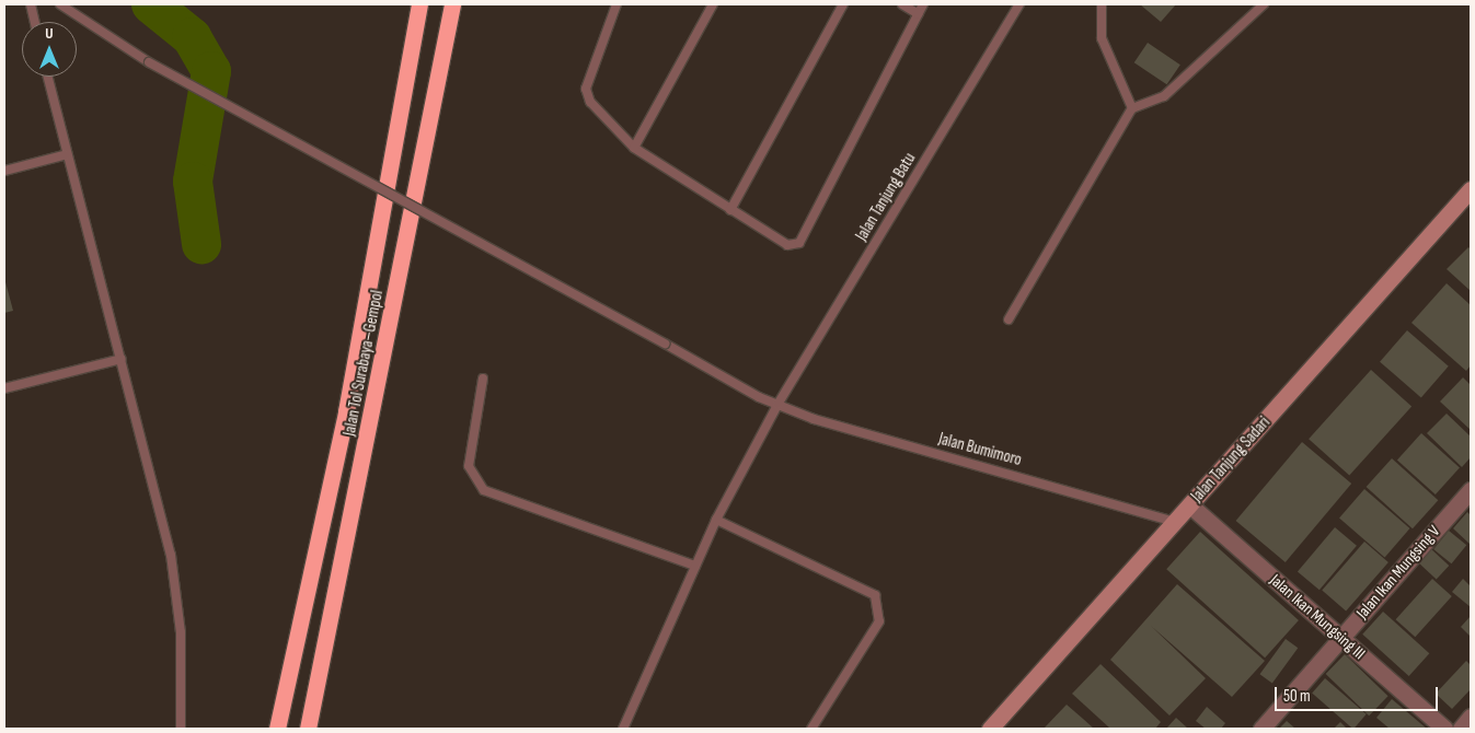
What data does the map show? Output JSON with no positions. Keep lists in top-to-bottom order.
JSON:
{
  "streets": {
    "highway": ["Jalan Tol Surabaya–Gempol"],
    "street": ["Jalan Tanjung Sadari", "Jalan Ikan Mungsing V", "Jalan Ikan Mungsing III"],
    "lane": ["Jalan Tanjung Batu", "Jalan Bumimoro"]
  },
  "crossings": [
    ["Jalan Tanjung Batu", "Jalan Bumimoro"],
    ["Jalan Bumimoro", "Jalan Tanjung Sadari"],
    ["Jalan Tanjung Sadari", "Jalan Ikan Mungsing III"],
    ["Jalan Ikan Mungsing V", "Jalan Ikan Mungsing III"]
  ],
  "scale_bar": "50 m",
  "north": "top"
}
